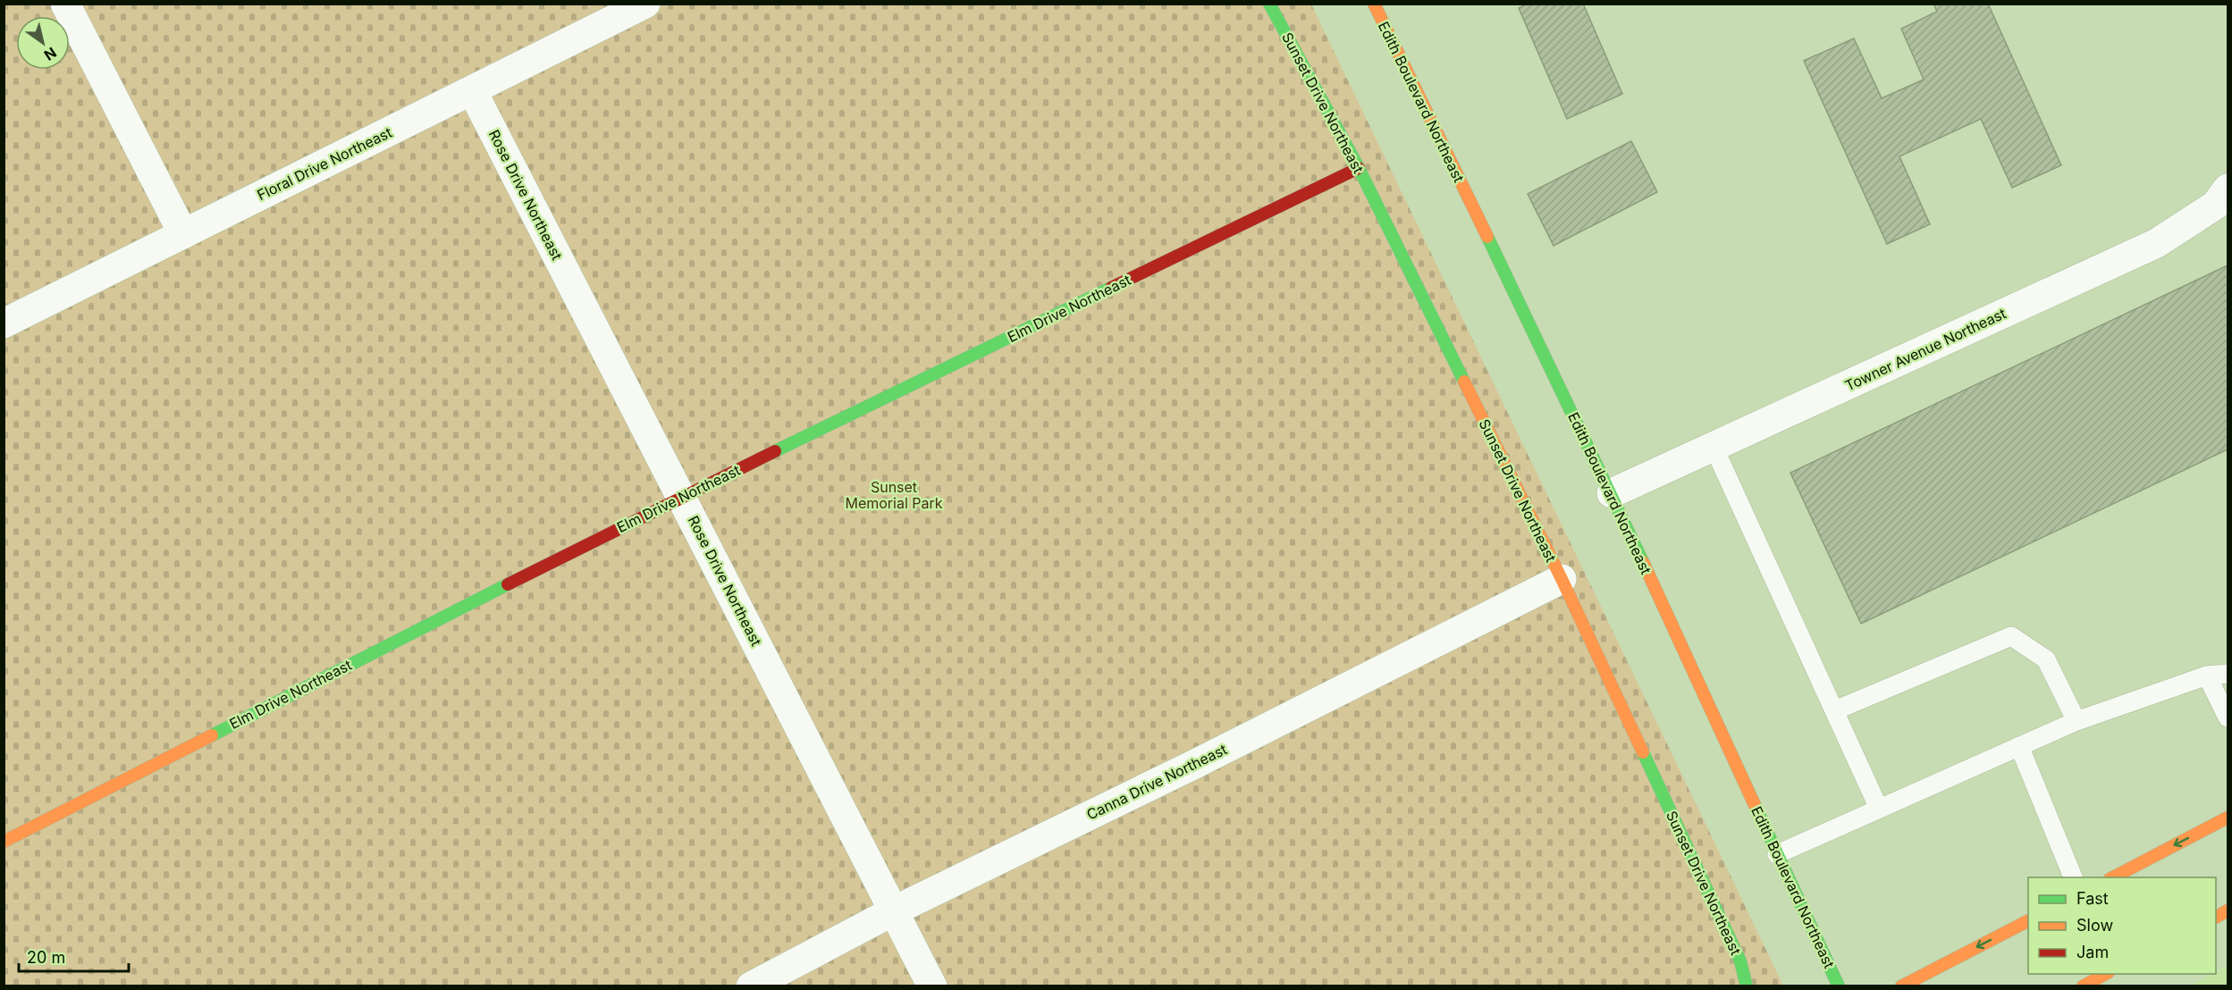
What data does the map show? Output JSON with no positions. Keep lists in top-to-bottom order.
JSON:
{
  "streets": {
    "street": [
      "Edith Boulevard Northeast",
      "Sunset Drive Northeast",
      "Floral Drive Northeast",
      "Rose Drive Northeast",
      "Elm Drive Northeast",
      "Towner Avenue Northeast",
      "Canna Drive Northeast"
    ]
  },
  "crossings": [
    ["Edith Boulevard Northeast", "Towner Avenue Northeast"],
    ["Sunset Drive Northeast", "Elm Drive Northeast"],
    ["Sunset Drive Northeast", "Canna Drive Northeast"],
    ["Floral Drive Northeast", "Rose Drive Northeast"],
    ["Rose Drive Northeast", "Elm Drive Northeast"],
    ["Rose Drive Northeast", "Canna Drive Northeast"]
  ],
  "parks": ["Sunset Memorial Park"],
  "legend": ["Fast", "Slow", "Jam"],
  "scale_bar": "20 m",
  "north": "bottom right"
}
